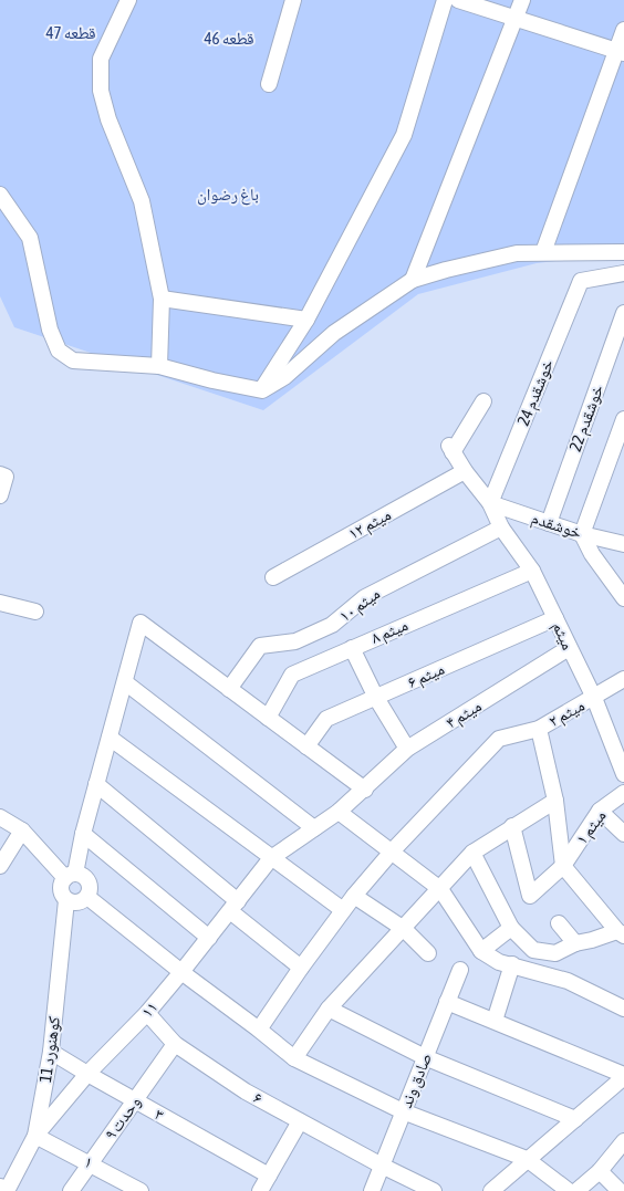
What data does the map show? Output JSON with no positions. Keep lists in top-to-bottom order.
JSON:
{
  "streets": {
    "street": [
      "خوشقدم 24",
      "خوشقدم 22",
      "۱۲ میثم",
      "خوشقدم",
      "۱۰ میثم",
      "۸ میثم",
      "میثم",
      "۶ میثم",
      "۲ میثم",
      "۴ میثم",
      "۱ میثم",
      "۱۱",
      "کوهنورد 11",
      "صادق وند",
      "۶",
      "۳",
      "۹ وحدت",
      "۱"
    ]
  },
  "crossings": [
    ["خوشقدم 24", "خوشقدم"],
    ["خوشقدم 24", "میثم"],
    ["خوشقدم 22", "خوشقدم"],
    ["۱۲ میثم", "میثم"],
    ["خوشقدم", "میثم"],
    ["۱۰ میثم", "میثم"],
    ["۸ میثم", "میثم"],
    ["میثم", "۶ میثم"],
    ["میثم", "۲ میثم"],
    ["میثم", "۴ میثم"],
    ["۴ میثم", "۱۱"],
    ["۱۱", "کوهنورد 11"],
    ["۱۱", "۶"],
    ["۱۱", "۳"],
    ["۱۱", "۱"],
    ["کوهنورد 11", "۳"],
    ["کوهنورد 11", "۱"],
    ["صادق وند", "۶"],
    ["۶", "۹ وحدت"],
    ["۳", "۹ وحدت"],
    ["۹ وحدت", "۱"]
  ],
  "parks": ["قطعه 47", "قطعه 46", "باغ رضوان"]
}
